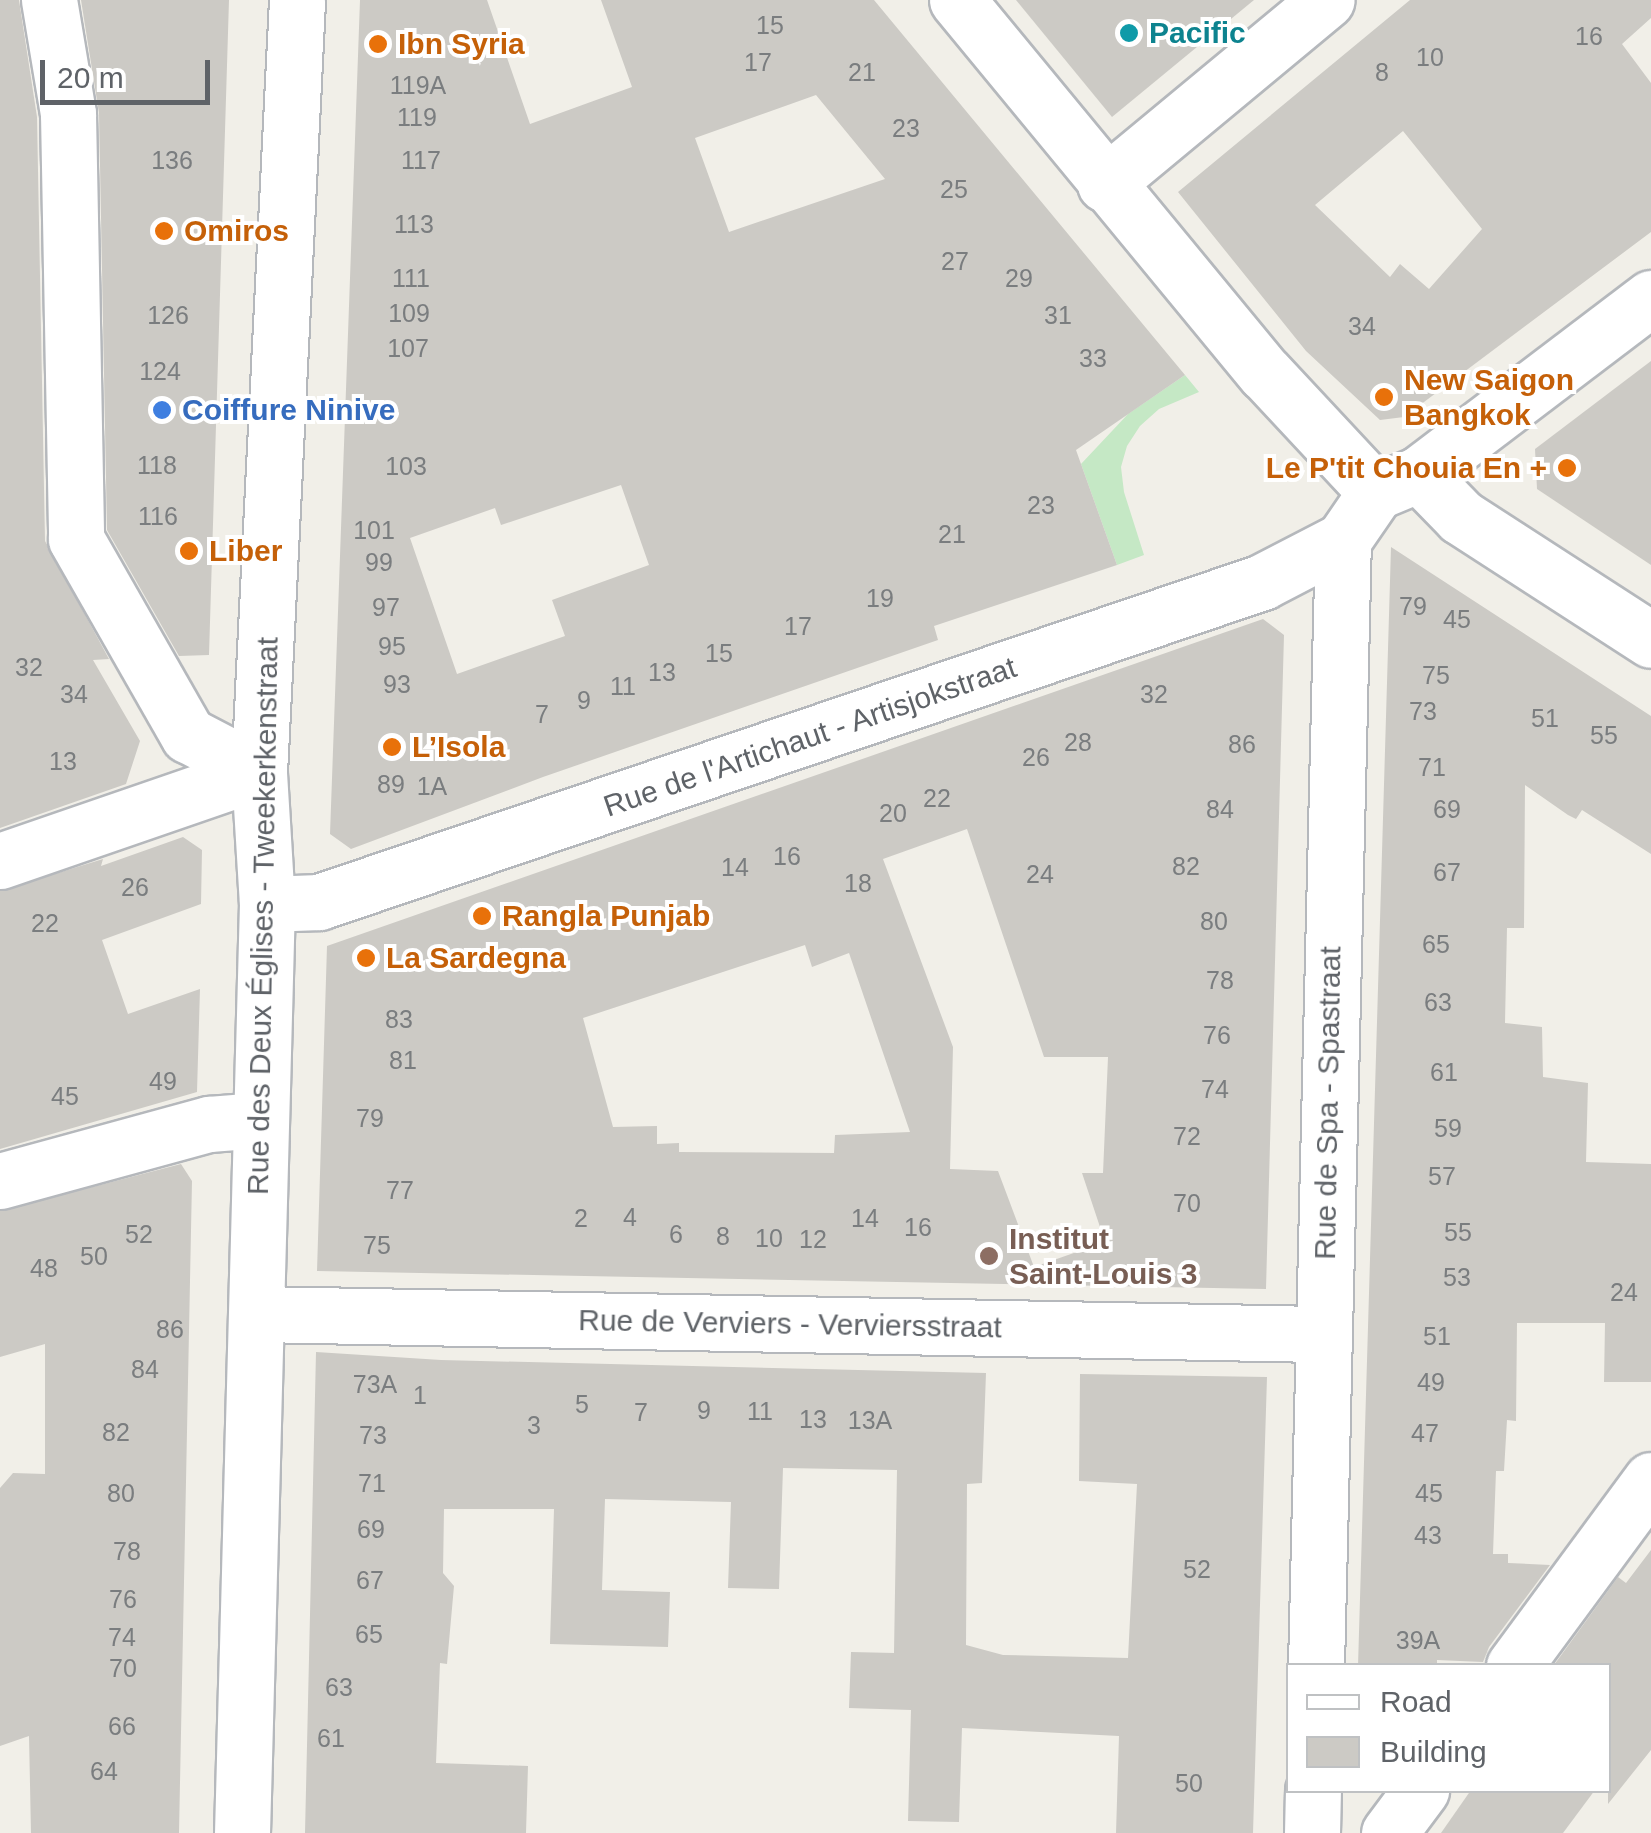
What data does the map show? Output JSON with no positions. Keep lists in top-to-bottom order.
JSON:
{
  "streets": {
    "street": [
      "Rue de l'Artichaut - Artisjokstraat",
      "Rue des Deux Églises - Tweekerkenstraat",
      "Rue de Spa - Spastraat",
      "Rue de Verviers - Verviersstraat"
    ]
  },
  "crossings": [
    ["Rue de l'Artichaut - Artisjokstraat", "Rue des Deux Églises - Tweekerkenstraat"],
    ["Rue de l'Artichaut - Artisjokstraat", "Rue de Spa - Spastraat"],
    ["Rue des Deux Églises - Tweekerkenstraat", "Rue de Verviers - Verviersstraat"],
    ["Rue de Spa - Spastraat", "Rue de Verviers - Verviersstraat"]
  ],
  "places": [
    "Pacific",
    "Ibn Syria",
    "Omiros",
    "New Saigon Bangkok",
    "Coiffure Ninive",
    "Le P'tit Chouia En +",
    "Liber",
    "L’Isola",
    "Rangla Punjab",
    "La Sardegna",
    "Institut Saint-Louis 3"
  ],
  "house_numbers": [
    "15",
    "16",
    "10",
    "17",
    "21",
    "8",
    "119A",
    "119",
    "23",
    "136",
    "117",
    "25",
    "113",
    "27",
    "111",
    "29",
    "109",
    "126",
    "31",
    "34",
    "107",
    "33",
    "124",
    "118",
    "103",
    "23",
    "116",
    "101",
    "21",
    "99",
    "19",
    "79",
    "97",
    "45",
    "17",
    "95",
    "15",
    "32",
    "13",
    "75",
    "93",
    "11",
    "34",
    "32",
    "9",
    "73",
    "7",
    "51",
    "55",
    "28",
    "86",
    "26",
    "13",
    "71",
    "89",
    "1A",
    "22",
    "84",
    "69",
    "20",
    "16",
    "82",
    "14",
    "67",
    "24",
    "18",
    "26",
    "80",
    "22",
    "65",
    "78",
    "63",
    "83",
    "76",
    "81",
    "61",
    "49",
    "74",
    "45",
    "79",
    "59",
    "72",
    "57",
    "77",
    "70",
    "4",
    "2",
    "14",
    "16",
    "55",
    "52",
    "6",
    "8",
    "10",
    "12",
    "75",
    "50",
    "48",
    "53",
    "24",
    "86",
    "51",
    "84",
    "49",
    "73A",
    "1",
    "5",
    "9",
    "11",
    "7",
    "13",
    "13A",
    "3",
    "82",
    "47",
    "73",
    "71",
    "80",
    "45",
    "69",
    "43",
    "78",
    "52",
    "67",
    "76",
    "65",
    "74",
    "39A",
    "70",
    "63",
    "66",
    "61",
    "64",
    "50"
  ],
  "legend": ["Road", "Building"],
  "scale_bar": "20 m"
}
